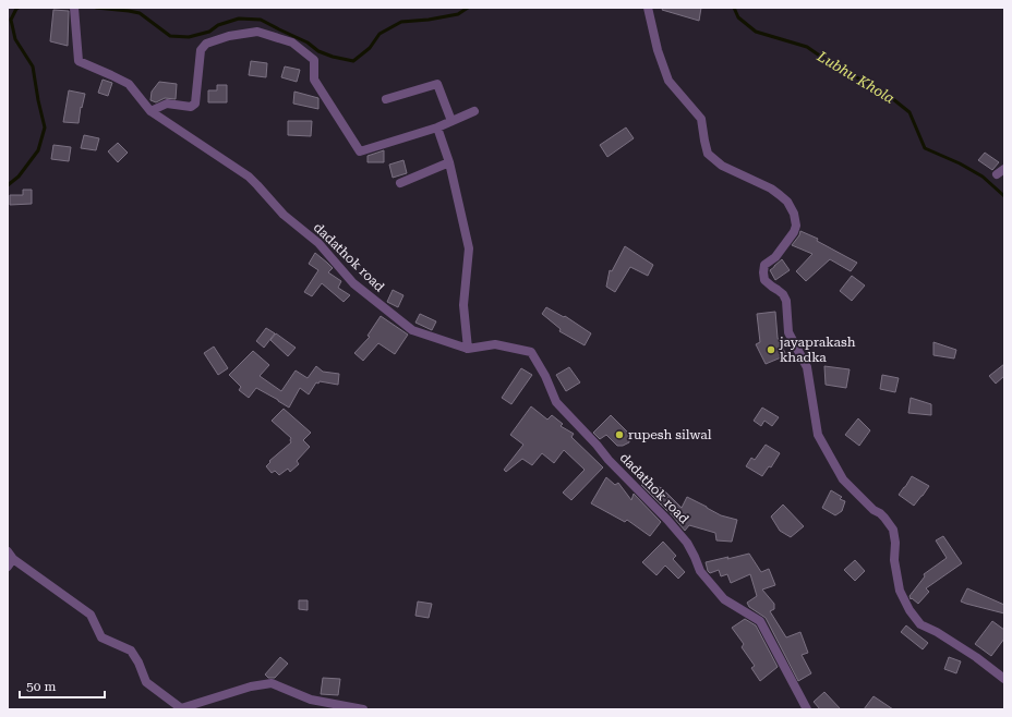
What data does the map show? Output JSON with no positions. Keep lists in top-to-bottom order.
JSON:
{
  "streets": {
    "street": ["dadathok road"]
  },
  "water": ["Lubhu Khola"],
  "places": ["jayaprakash khadka", "rupesh silwal"],
  "scale_bar": "50 m"
}
